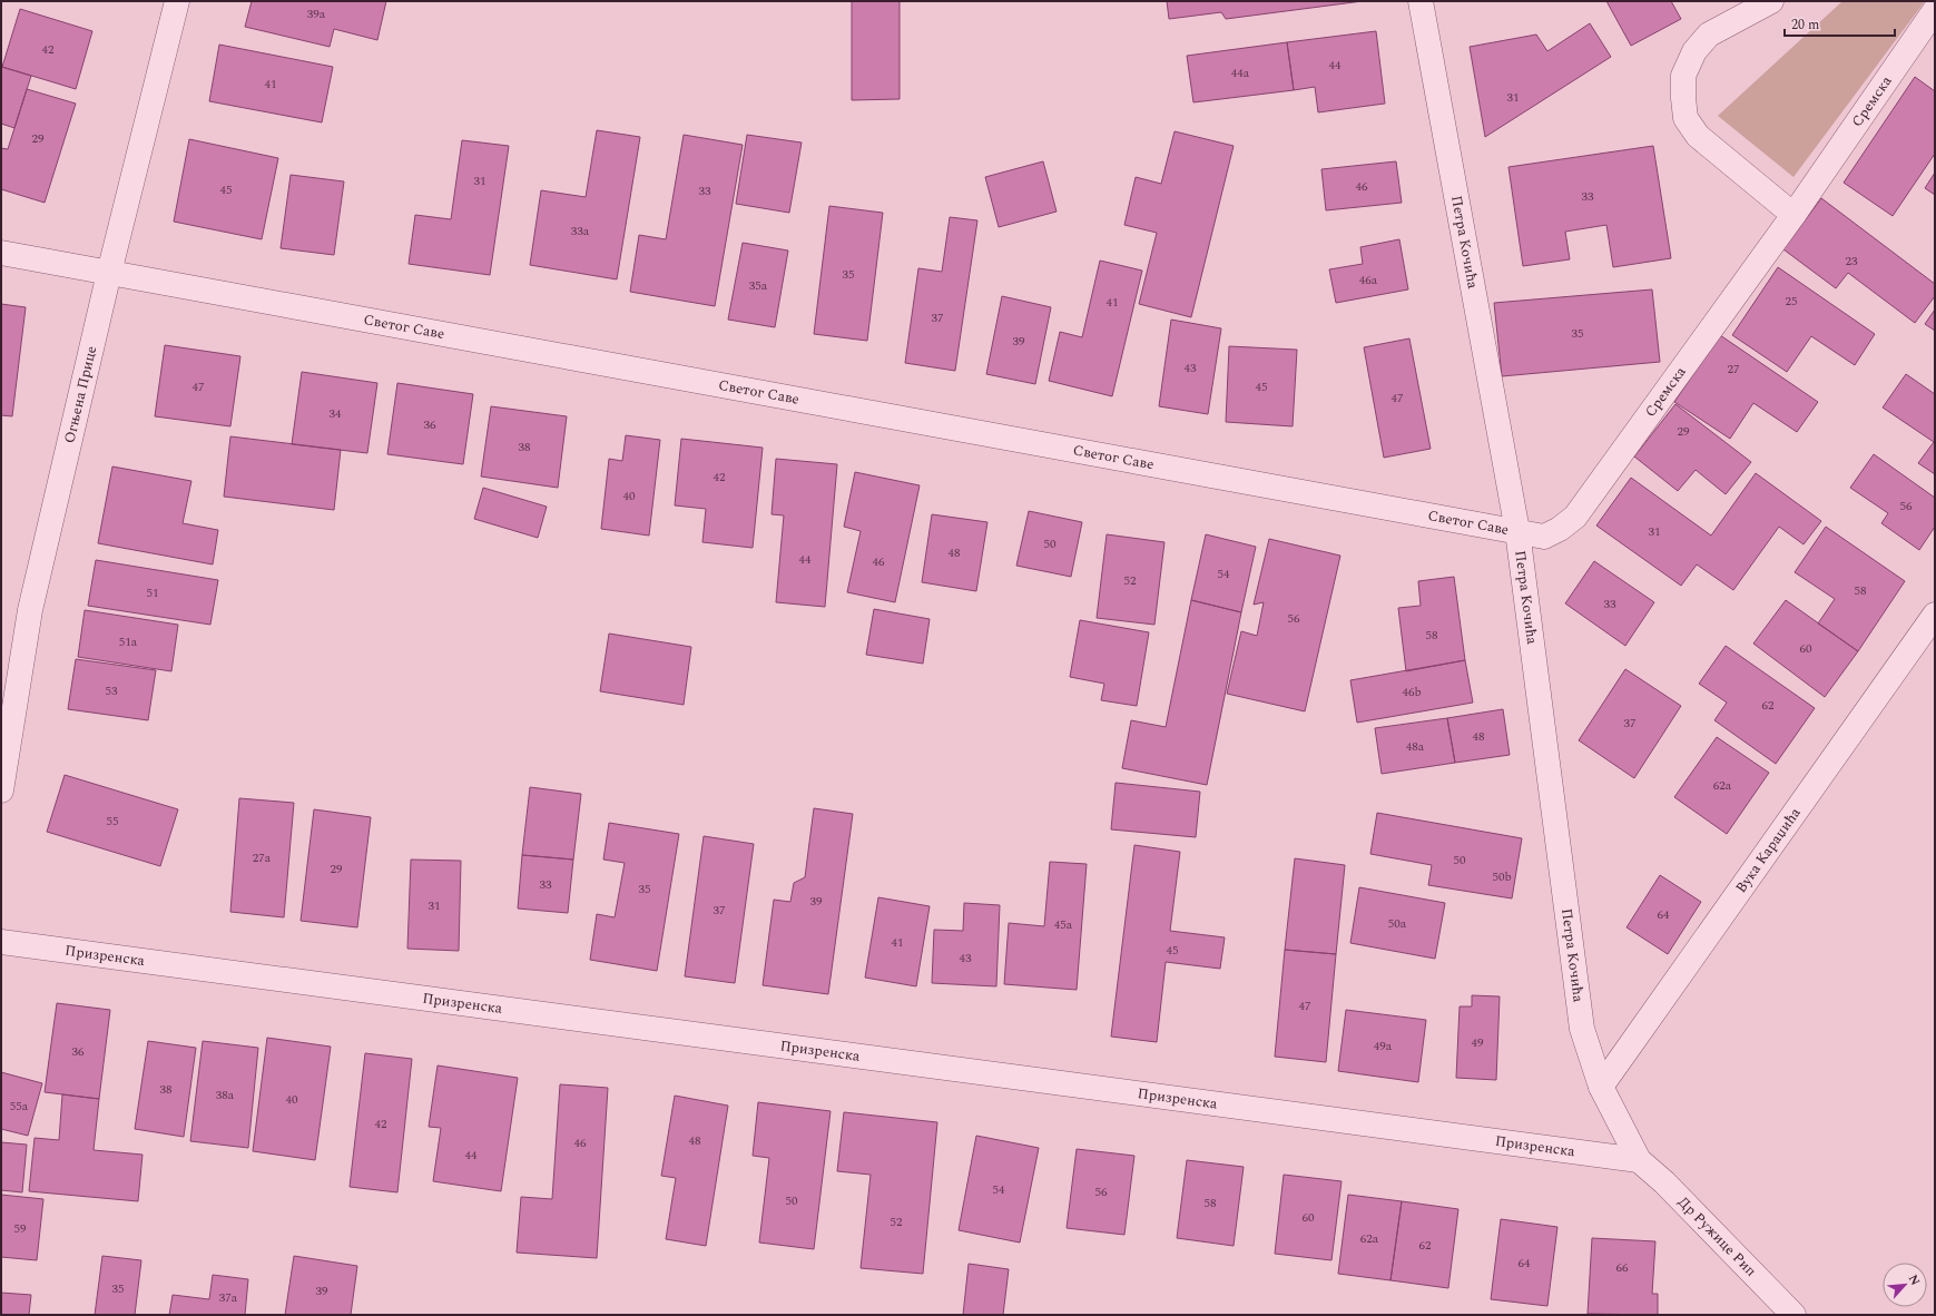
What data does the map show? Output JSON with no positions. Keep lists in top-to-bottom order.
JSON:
{
  "streets": {
    "street": [
      "Сремска",
      "Петра Кочића",
      "Светог Саве",
      "Огњена Прице",
      "Вука Караџића",
      "Призренска",
      "Др Ружице Рип"
    ]
  },
  "crossings": [
    ["Сремска", "Петра Кочића"],
    ["Сремска", "Светог Саве"],
    ["Петра Кочића", "Светог Саве"],
    ["Петра Кочића", "Вука Караџића"],
    ["Петра Кочића", "Призренска"],
    ["Петра Кочића", "Др Ружице Рип"],
    ["Светог Саве", "Огњена Прице"],
    ["Призренска", "Др Ружице Рип"]
  ],
  "house_numbers": [
    "39a",
    "42",
    "44",
    "44a",
    "41",
    "31",
    "29",
    "31",
    "46",
    "45",
    "33",
    "33",
    "33a",
    "23",
    "35",
    "46a",
    "35a",
    "25",
    "41",
    "37",
    "35",
    "39",
    "43",
    "27",
    "47",
    "45",
    "47",
    "34",
    "36",
    "29",
    "38",
    "42",
    "40",
    "56",
    "31",
    "50",
    "48",
    "44",
    "46",
    "54",
    "52",
    "58",
    "51",
    "33",
    "56",
    "58",
    "51a",
    "60",
    "53",
    "46b",
    "62",
    "37",
    "48",
    "48a",
    "62a",
    "55",
    "27a",
    "50",
    "29",
    "50b",
    "33",
    "35",
    "39",
    "31",
    "37",
    "64",
    "50a",
    "45a",
    "41",
    "45",
    "43",
    "47",
    "49",
    "49a",
    "36",
    "38",
    "38a",
    "40",
    "55a",
    "42",
    "48",
    "46",
    "44",
    "54",
    "56",
    "50",
    "58",
    "60",
    "52",
    "59",
    "62a",
    "62",
    "64",
    "66",
    "35",
    "39",
    "37a"
  ],
  "scale_bar": "20 m",
  "north": "top right"
}
